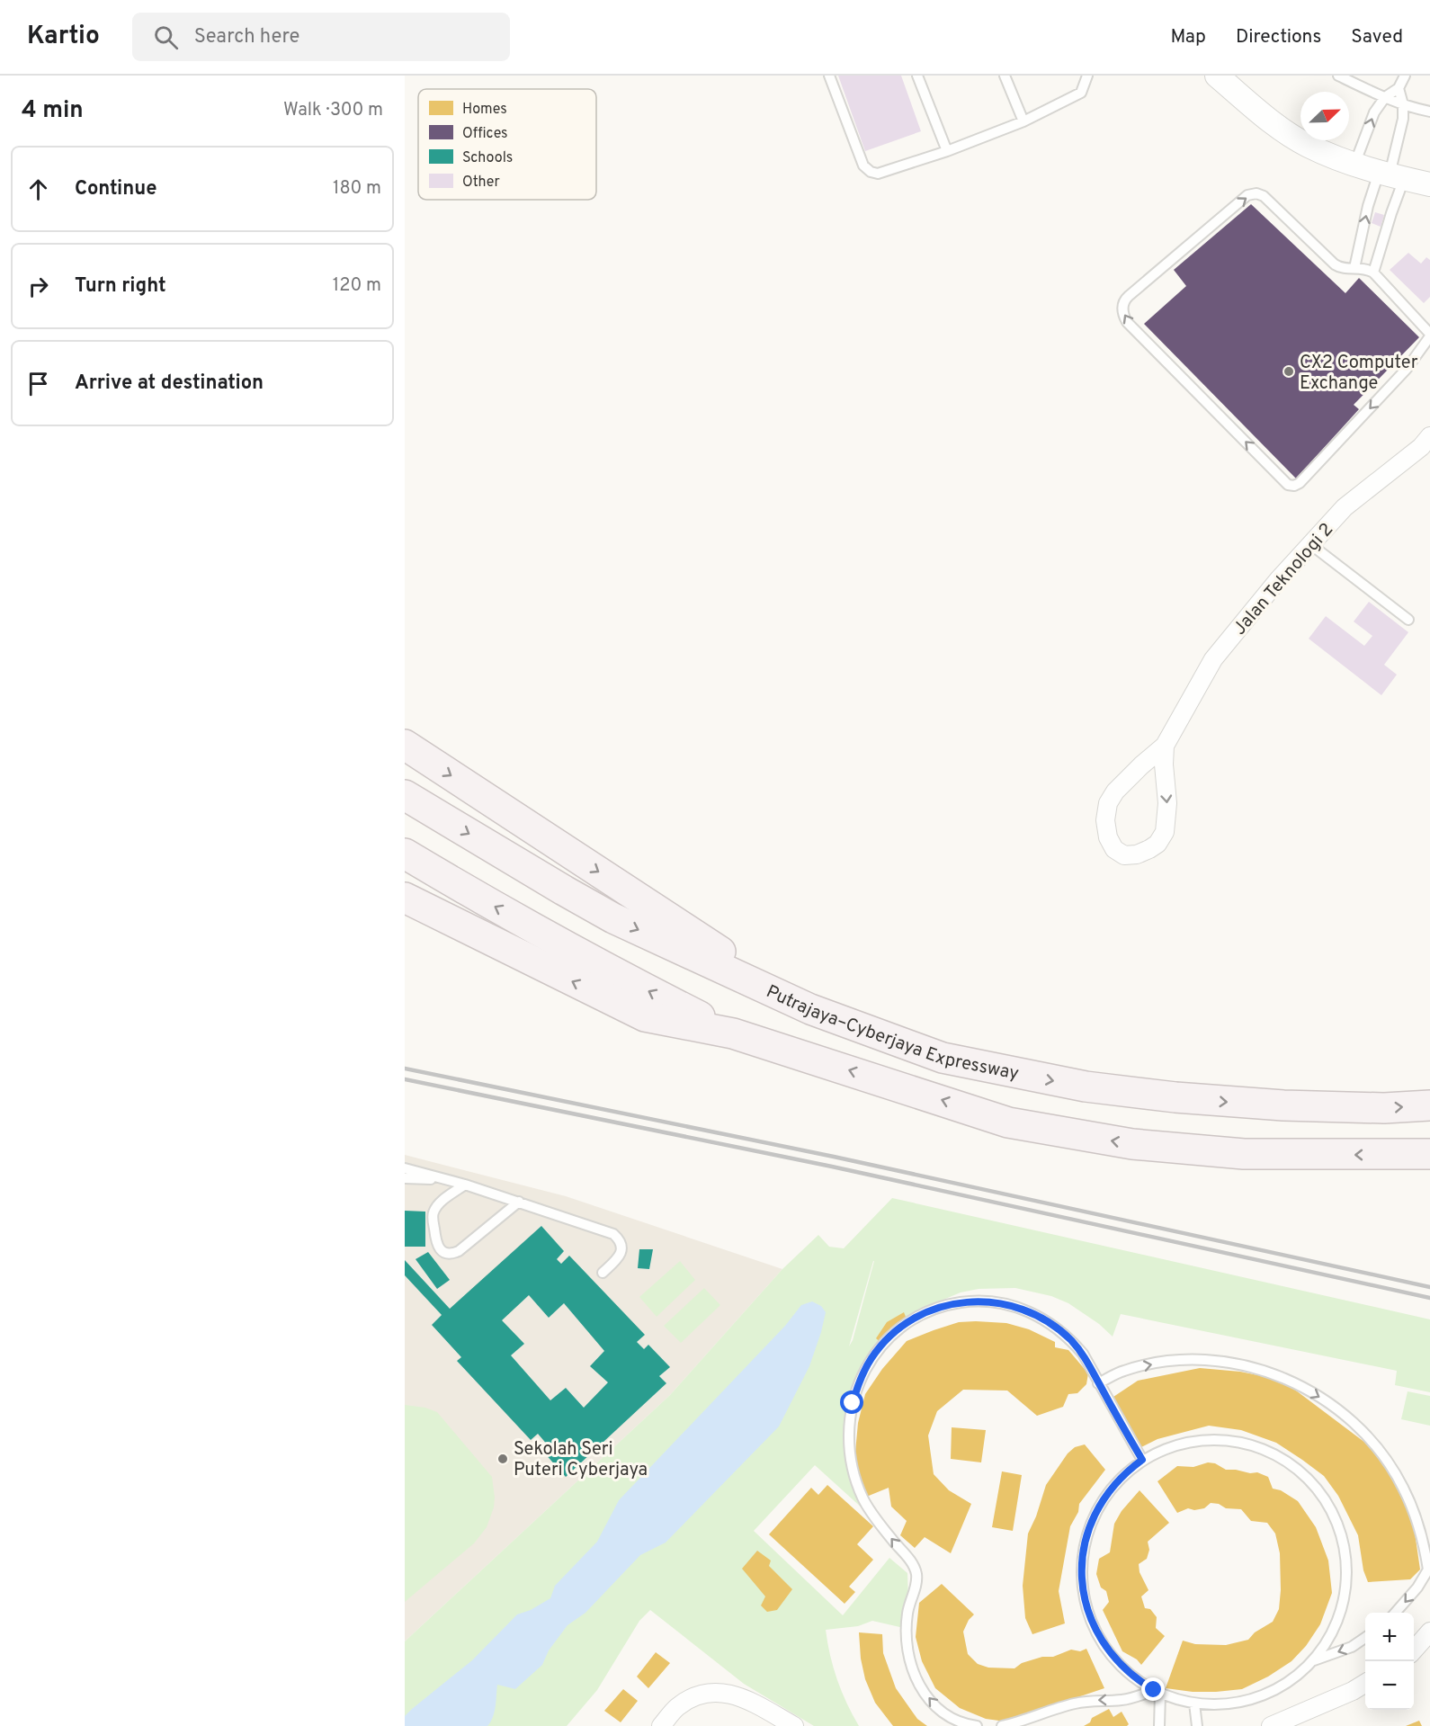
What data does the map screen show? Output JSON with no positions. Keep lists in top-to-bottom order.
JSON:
{
  "streets": {
    "highway": ["Putrajaya–Cyberjaya Expressway"],
    "street": ["Jalan Teknologi 2"]
  },
  "places": ["CX2 Computer Exchange", "Sekolah Seri Puteri Cyberjaya"],
  "legend": [
    "Homes",
    "Offices",
    "Schools",
    "Other"
  ],
  "north": "top right",
  "page": {
    "header": "Kartio",
    "search": "Search here",
    "nav": ["Map", "Directions", "Saved"],
    "heading": ["4 min", "Walk · 300 m"],
    "list": [
      ["Continue", "180 m"],
      ["Turn right", "120 m"],
      "Arrive at destination"
    ],
    "map_buttons": ["+", "−"]
  }
}
